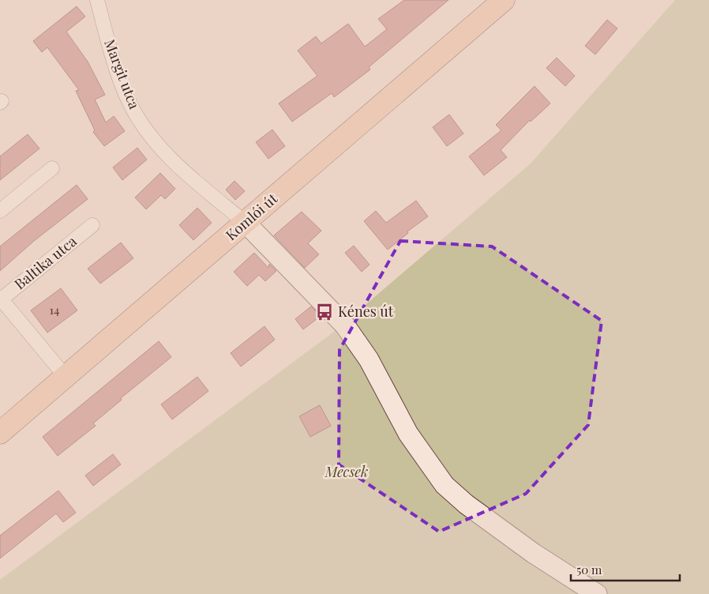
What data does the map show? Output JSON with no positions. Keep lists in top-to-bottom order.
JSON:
{
  "streets": {
    "main road": ["Komlói út"],
    "street": ["Margit utca", "Baltika utca"]
  },
  "crossings": [
    ["Margit utca", "Komlói út"]
  ],
  "parks": ["Mecsek"],
  "places": {
    "bus stop": ["Kénes út"]
  },
  "house_numbers": ["14"],
  "scale_bar": "50 m"
}
